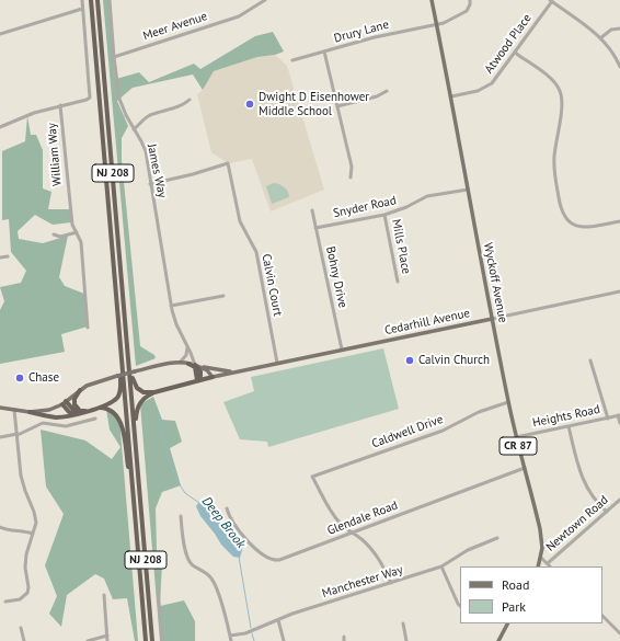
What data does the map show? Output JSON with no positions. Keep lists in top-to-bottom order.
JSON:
{
  "streets": {
    "highway": ["NJ 208"],
    "main road": ["Wyckoff Avenue", "Cedarhill Avenue", "CR 87"],
    "street": [
      "Meer Avenue",
      "Drury Lane",
      "Atwood Place",
      "William Way",
      "James Way",
      "Snyder Road",
      "Mills Place",
      "Bohny Drive",
      "Calvin Court",
      "Heights Road",
      "Caldwell Drive",
      "Glendale Road",
      "Newtown Road",
      "Manchester Way"
    ]
  },
  "crossings": [
    ["Meer Avenue", "James Way"],
    ["Drury Lane", "Wyckoff Avenue"],
    ["Atwood Place", "Wyckoff Avenue"],
    ["James Way", "Calvin Court"],
    ["James Way", "Cedarhill Avenue"],
    ["Snyder Road", "Mills Place"],
    ["Snyder Road", "Bohny Drive"],
    ["Snyder Road", "Wyckoff Avenue"],
    ["Bohny Drive", "Cedarhill Avenue"],
    ["Wyckoff Avenue", "Cedarhill Avenue"],
    ["Wyckoff Avenue", "Heights Road"],
    ["Wyckoff Avenue", "Caldwell Drive"],
    ["Wyckoff Avenue", "Glendale Road"],
    ["Calvin Court", "Cedarhill Avenue"],
    ["Caldwell Drive", "Glendale Road"]
  ],
  "water": ["Deep Brook"],
  "places": ["Dwight D Eisenhower Middle School", "Calvin Church", "Chase"],
  "legend": ["Road", "Park"]
}
